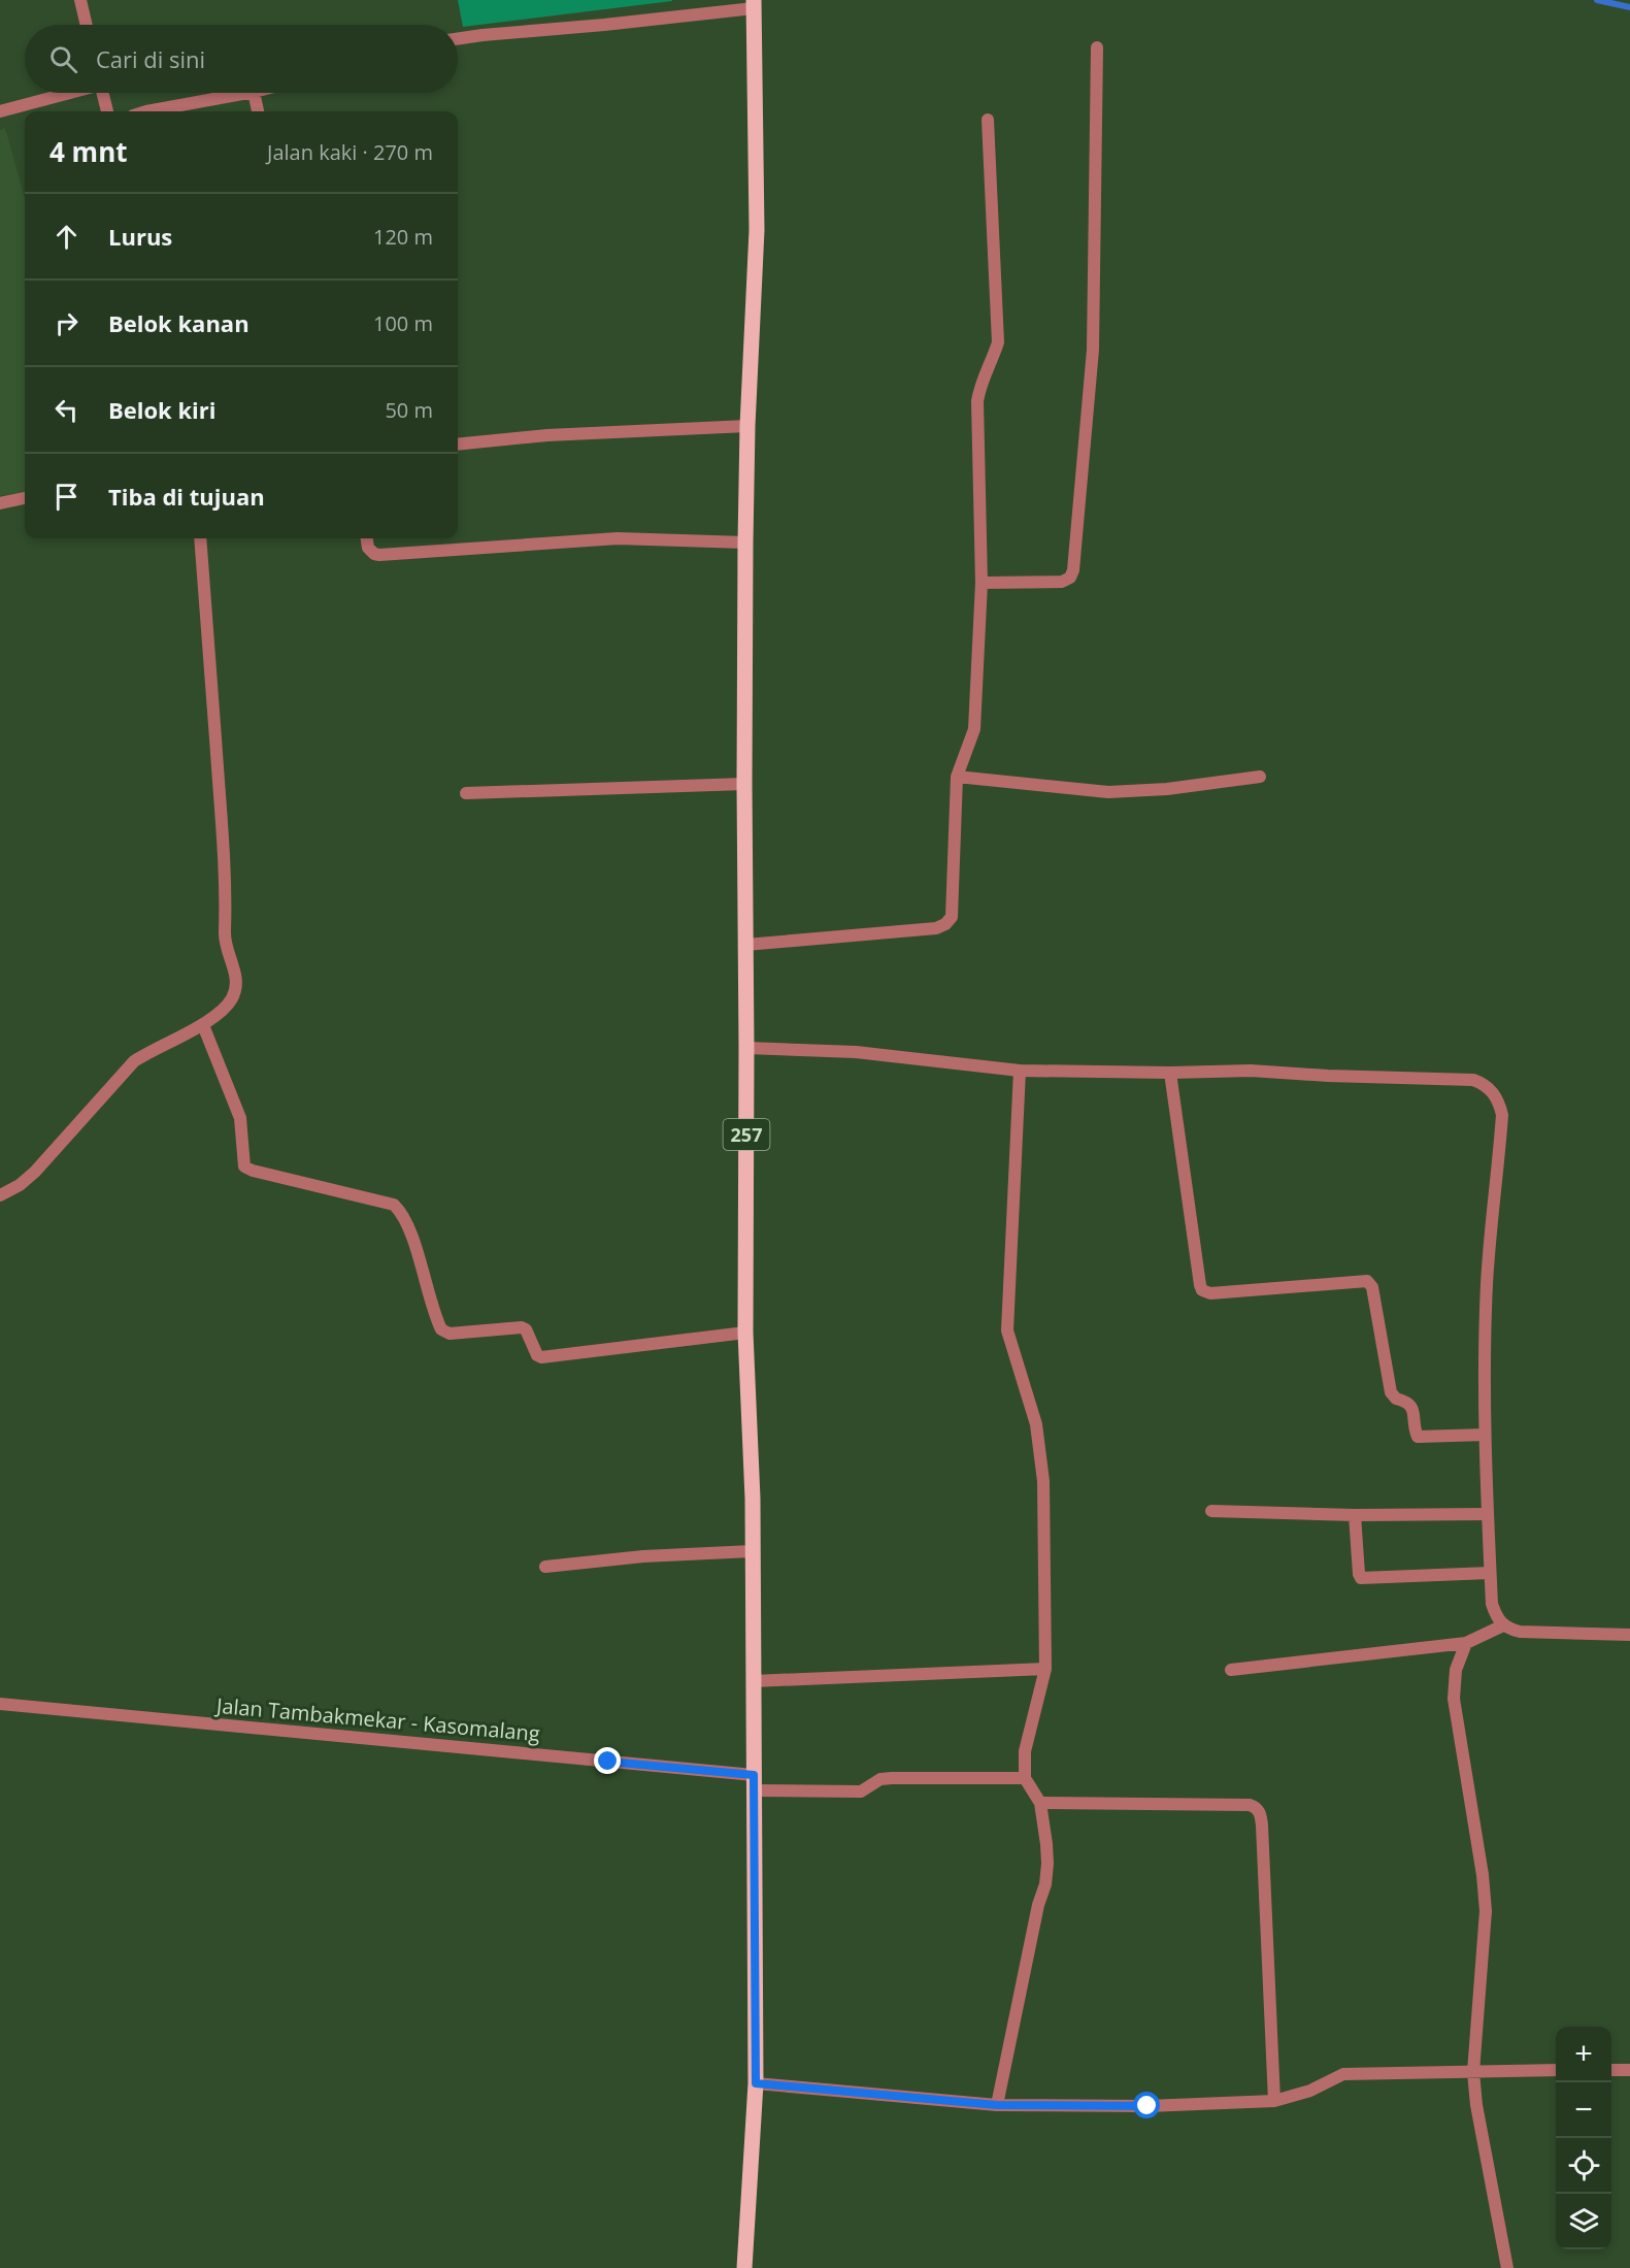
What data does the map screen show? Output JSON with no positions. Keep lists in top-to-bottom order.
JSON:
{
  "streets": {
    "main road": ["257"],
    "street": ["Jalan Tambakmekar - Kasomalang"]
  },
  "crossings": [
    ["257", "Jalan Tambakmekar - Kasomalang"]
  ],
  "page": {
    "search": "Cari di sini",
    "heading": ["4 mnt", "Jalan kaki · 270 m"],
    "list": [
      ["Lurus", "120 m"],
      ["Belok kanan", "100 m"],
      ["Belok kiri", "50 m"],
      "Tiba di tujuan"
    ],
    "map_buttons": ["+", "−"]
  }
}
